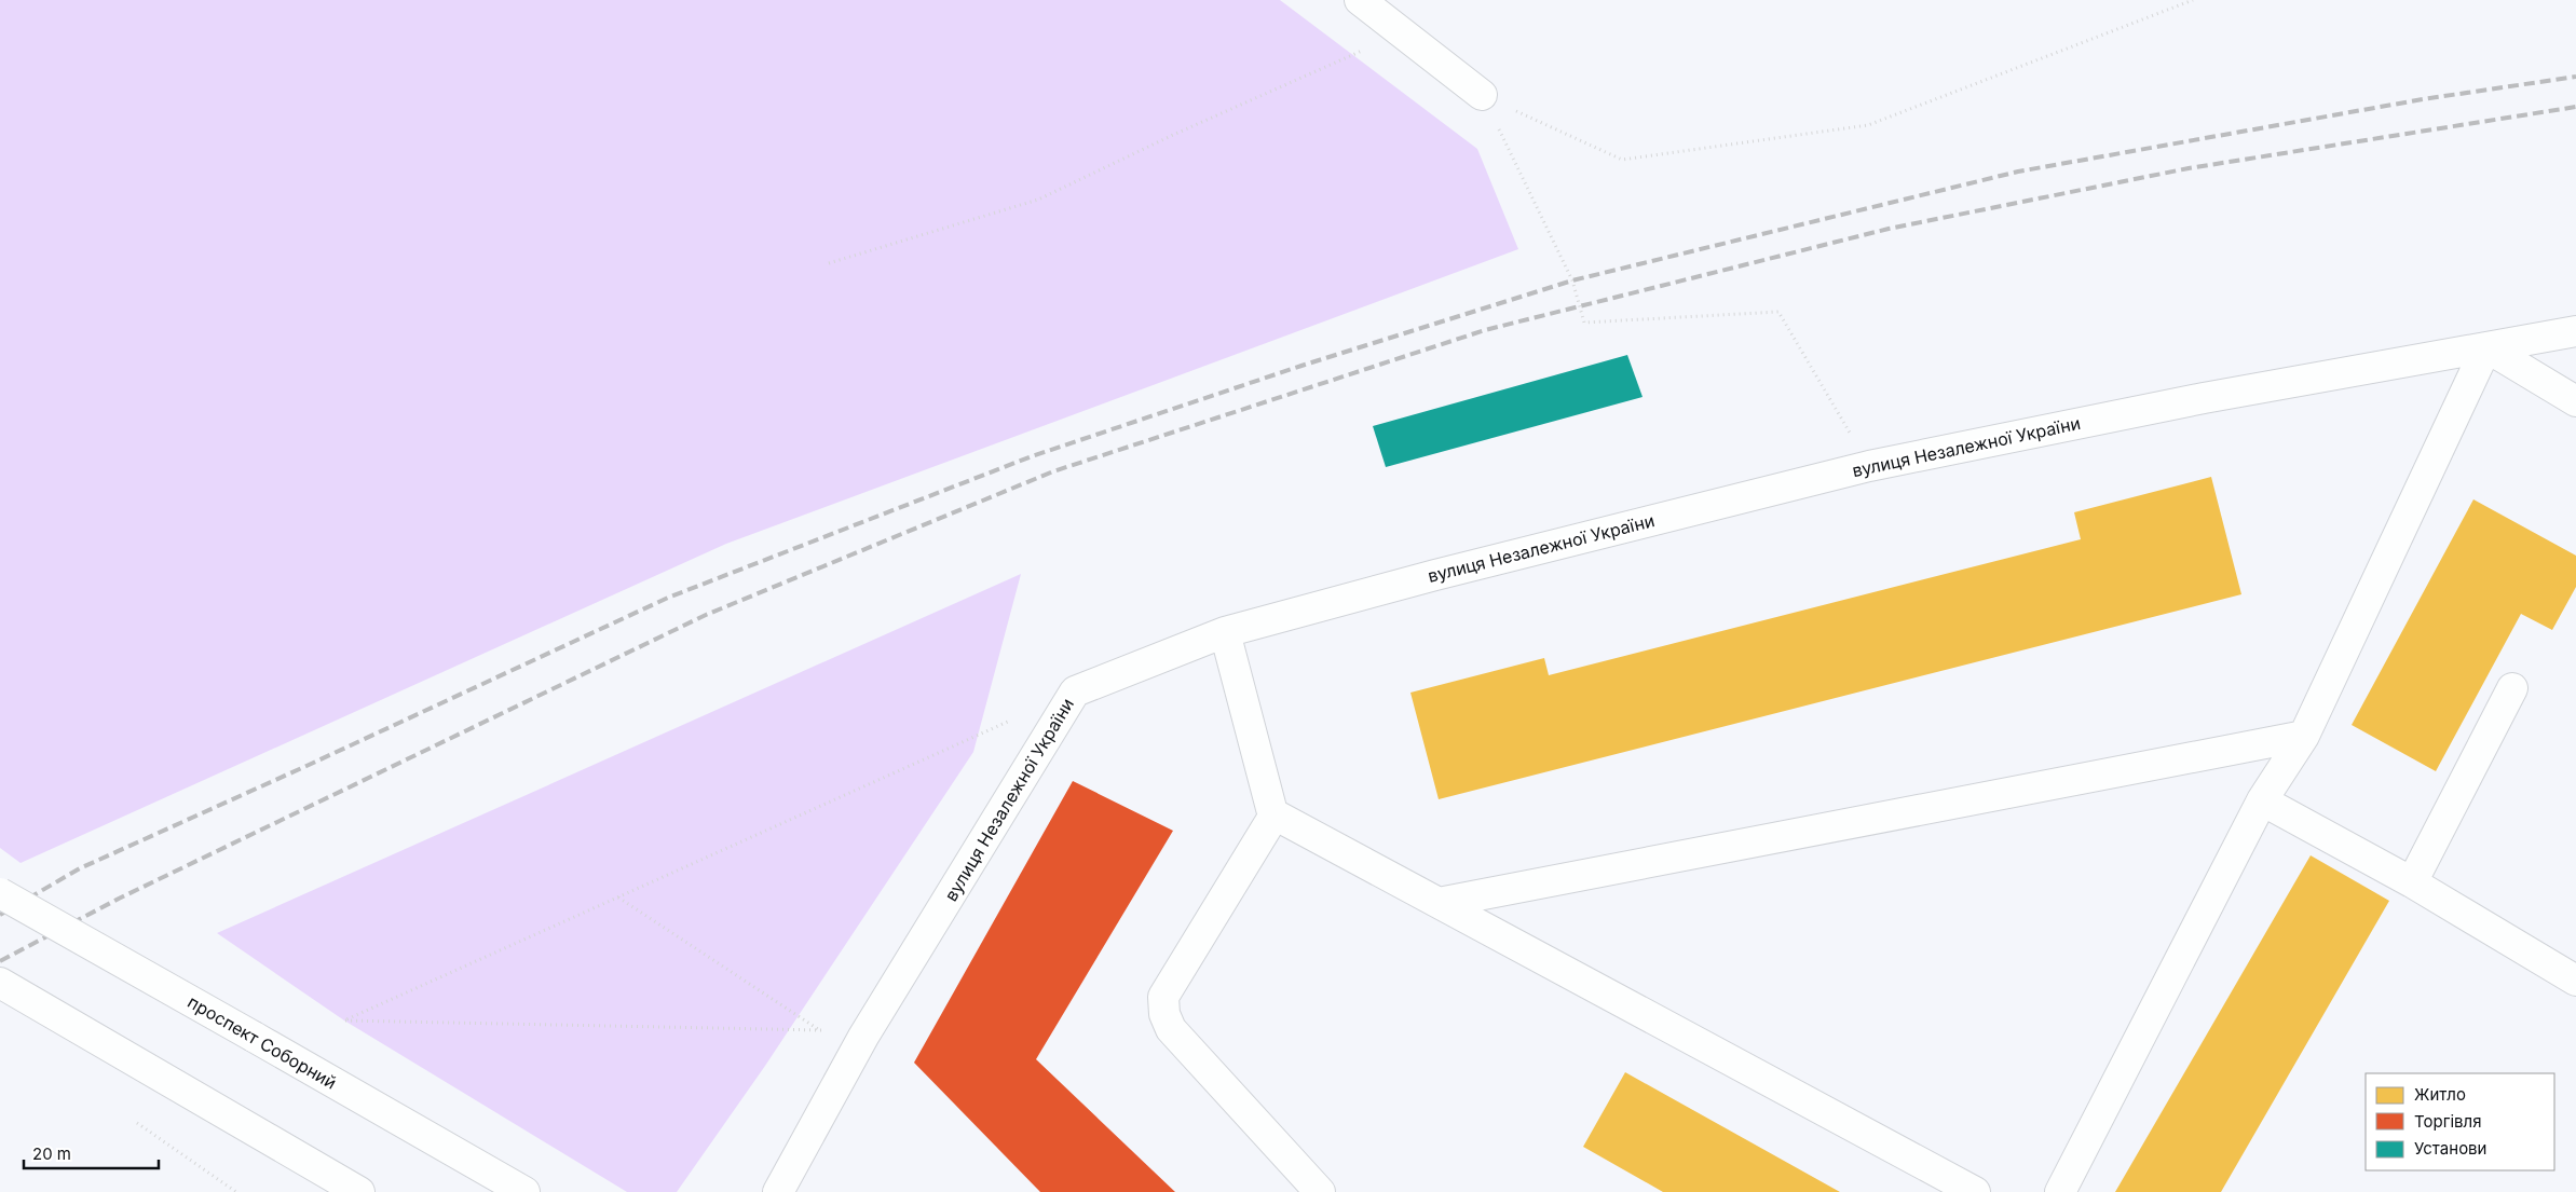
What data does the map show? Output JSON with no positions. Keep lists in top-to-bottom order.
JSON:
{
  "streets": {
    "street": ["вулиця Незалежної України", "проспект Соборний"]
  },
  "legend": ["Житло", "Торгівля", "Установи"],
  "scale_bar": "20 m"
}
